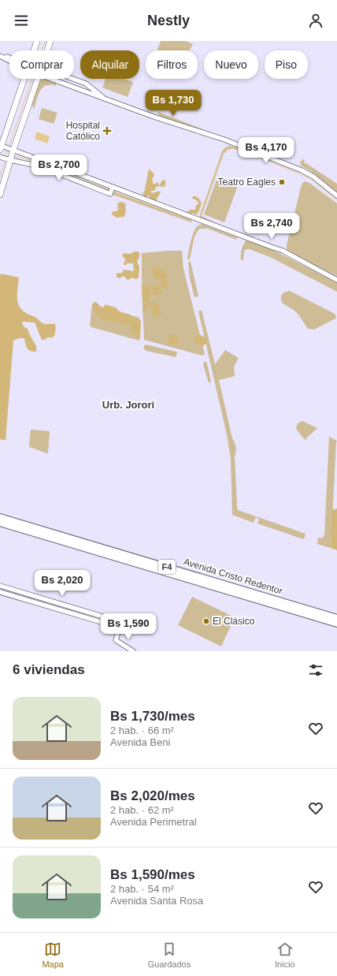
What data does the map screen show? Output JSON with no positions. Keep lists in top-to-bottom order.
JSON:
{
  "streets": {
    "highway": ["F4", "Avenida Cristo Redentor"]
  },
  "districts": ["Urb. Jorori"],
  "places": {
    "health": ["Hospital Católico"],
    "other": ["Teatro Eagles", "El Clásico"]
  },
  "page": {
    "header": "Nestly",
    "chip": [
      "Comprar",
      "Alquilar",
      "Filtros",
      "Nuevo",
      "Piso"
    ],
    "price": [
      "Bs 1,730",
      "Bs 4,170",
      "Bs 2,700",
      "Bs 2,740",
      "Bs 2,020",
      "Bs 1,590"
    ],
    "heading": "6 viviendas",
    "list": [
      {
        "name": "Bs 1,730/mes",
        "note": "2 hab. · 66 m² · Avenida Beni"
      },
      {
        "name": "Bs 2,020/mes",
        "note": "2 hab. · 62 m² · Avenida Perimetral"
      },
      {
        "name": "Bs 1,590/mes",
        "note": "2 hab. · 54 m² · Avenida Santa Rosa"
      }
    ],
    "tabs": ["Mapa", "Guardados", "Inicio"]
  }
}
